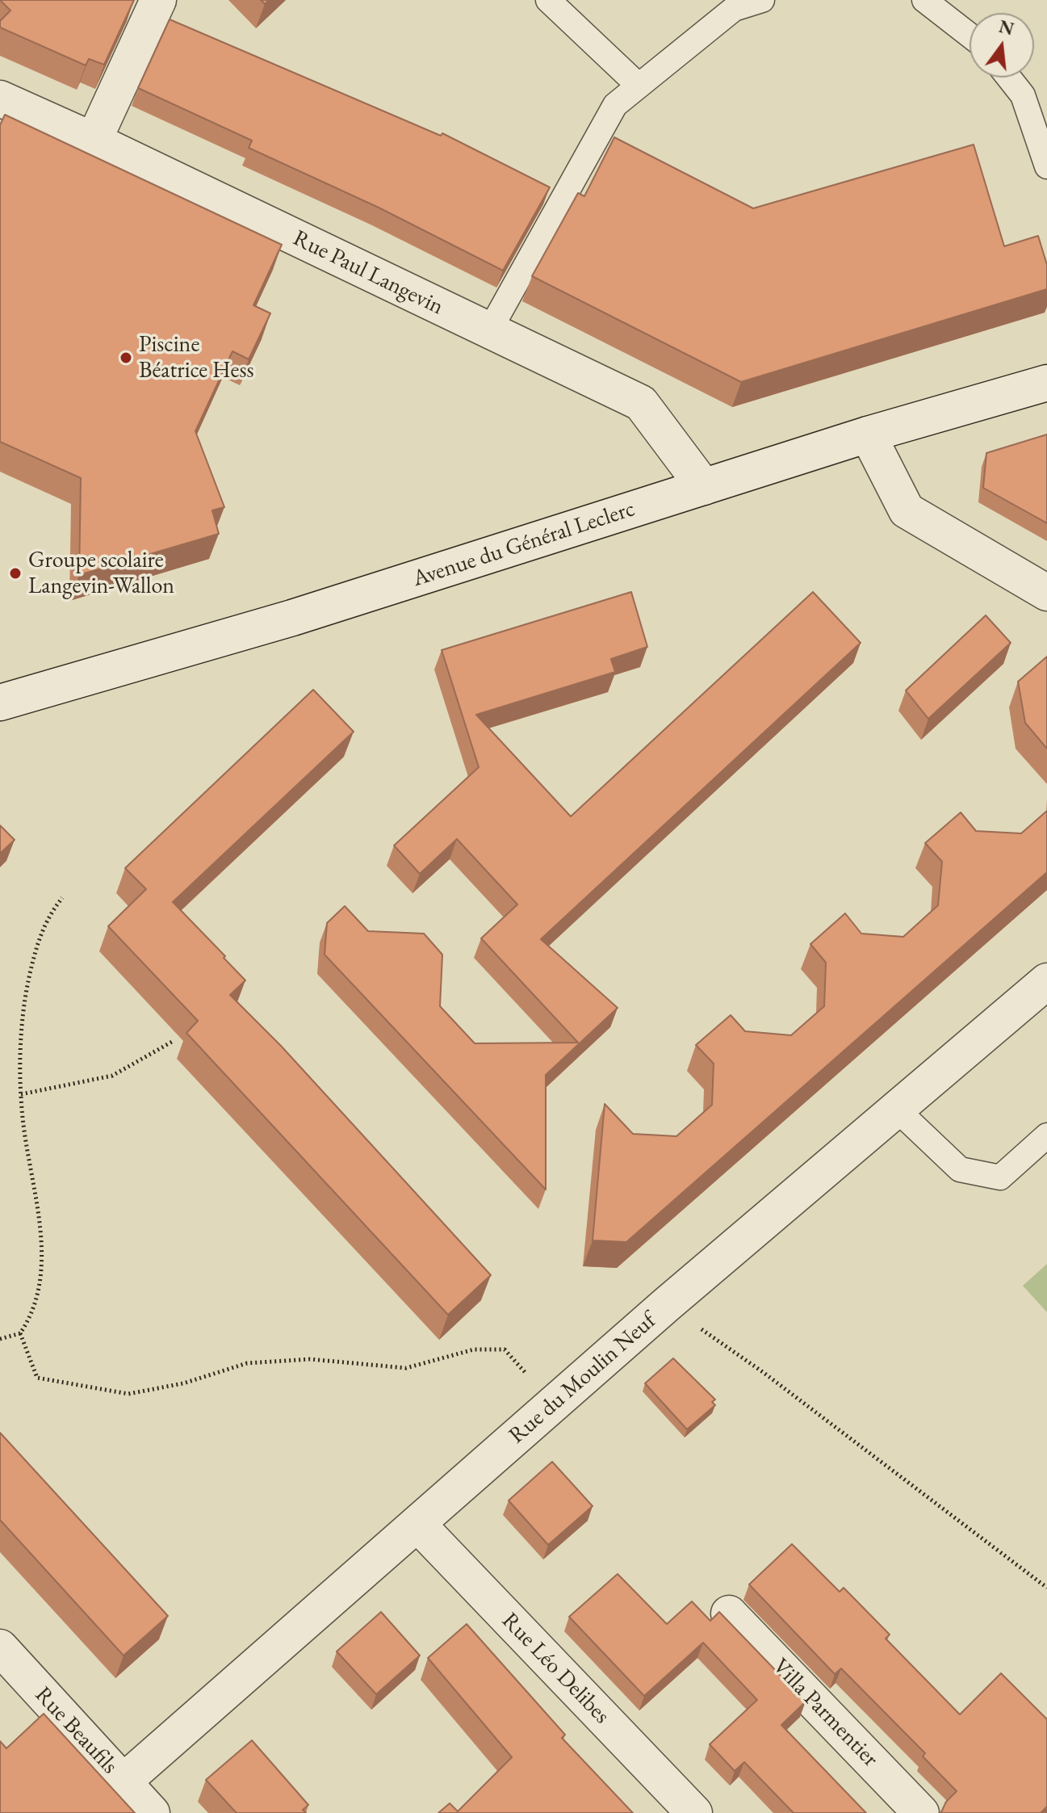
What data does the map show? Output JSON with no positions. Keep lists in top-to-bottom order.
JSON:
{
  "streets": {
    "street": [
      "Rue Paul Langevin",
      "Avenue du Général Leclerc",
      "Rue du Moulin Neuf",
      "Rue Léo Delibes",
      "Villa Parmentier",
      "Rue Beaufils"
    ]
  },
  "crossings": [
    ["Rue Paul Langevin", "Avenue du Général Leclerc"],
    ["Rue du Moulin Neuf", "Rue Léo Delibes"],
    ["Rue du Moulin Neuf", "Rue Beaufils"]
  ],
  "places": ["Piscine Béatrice Hess", "Groupe scolaire Langevin-Wallon"],
  "north": "top"
}
